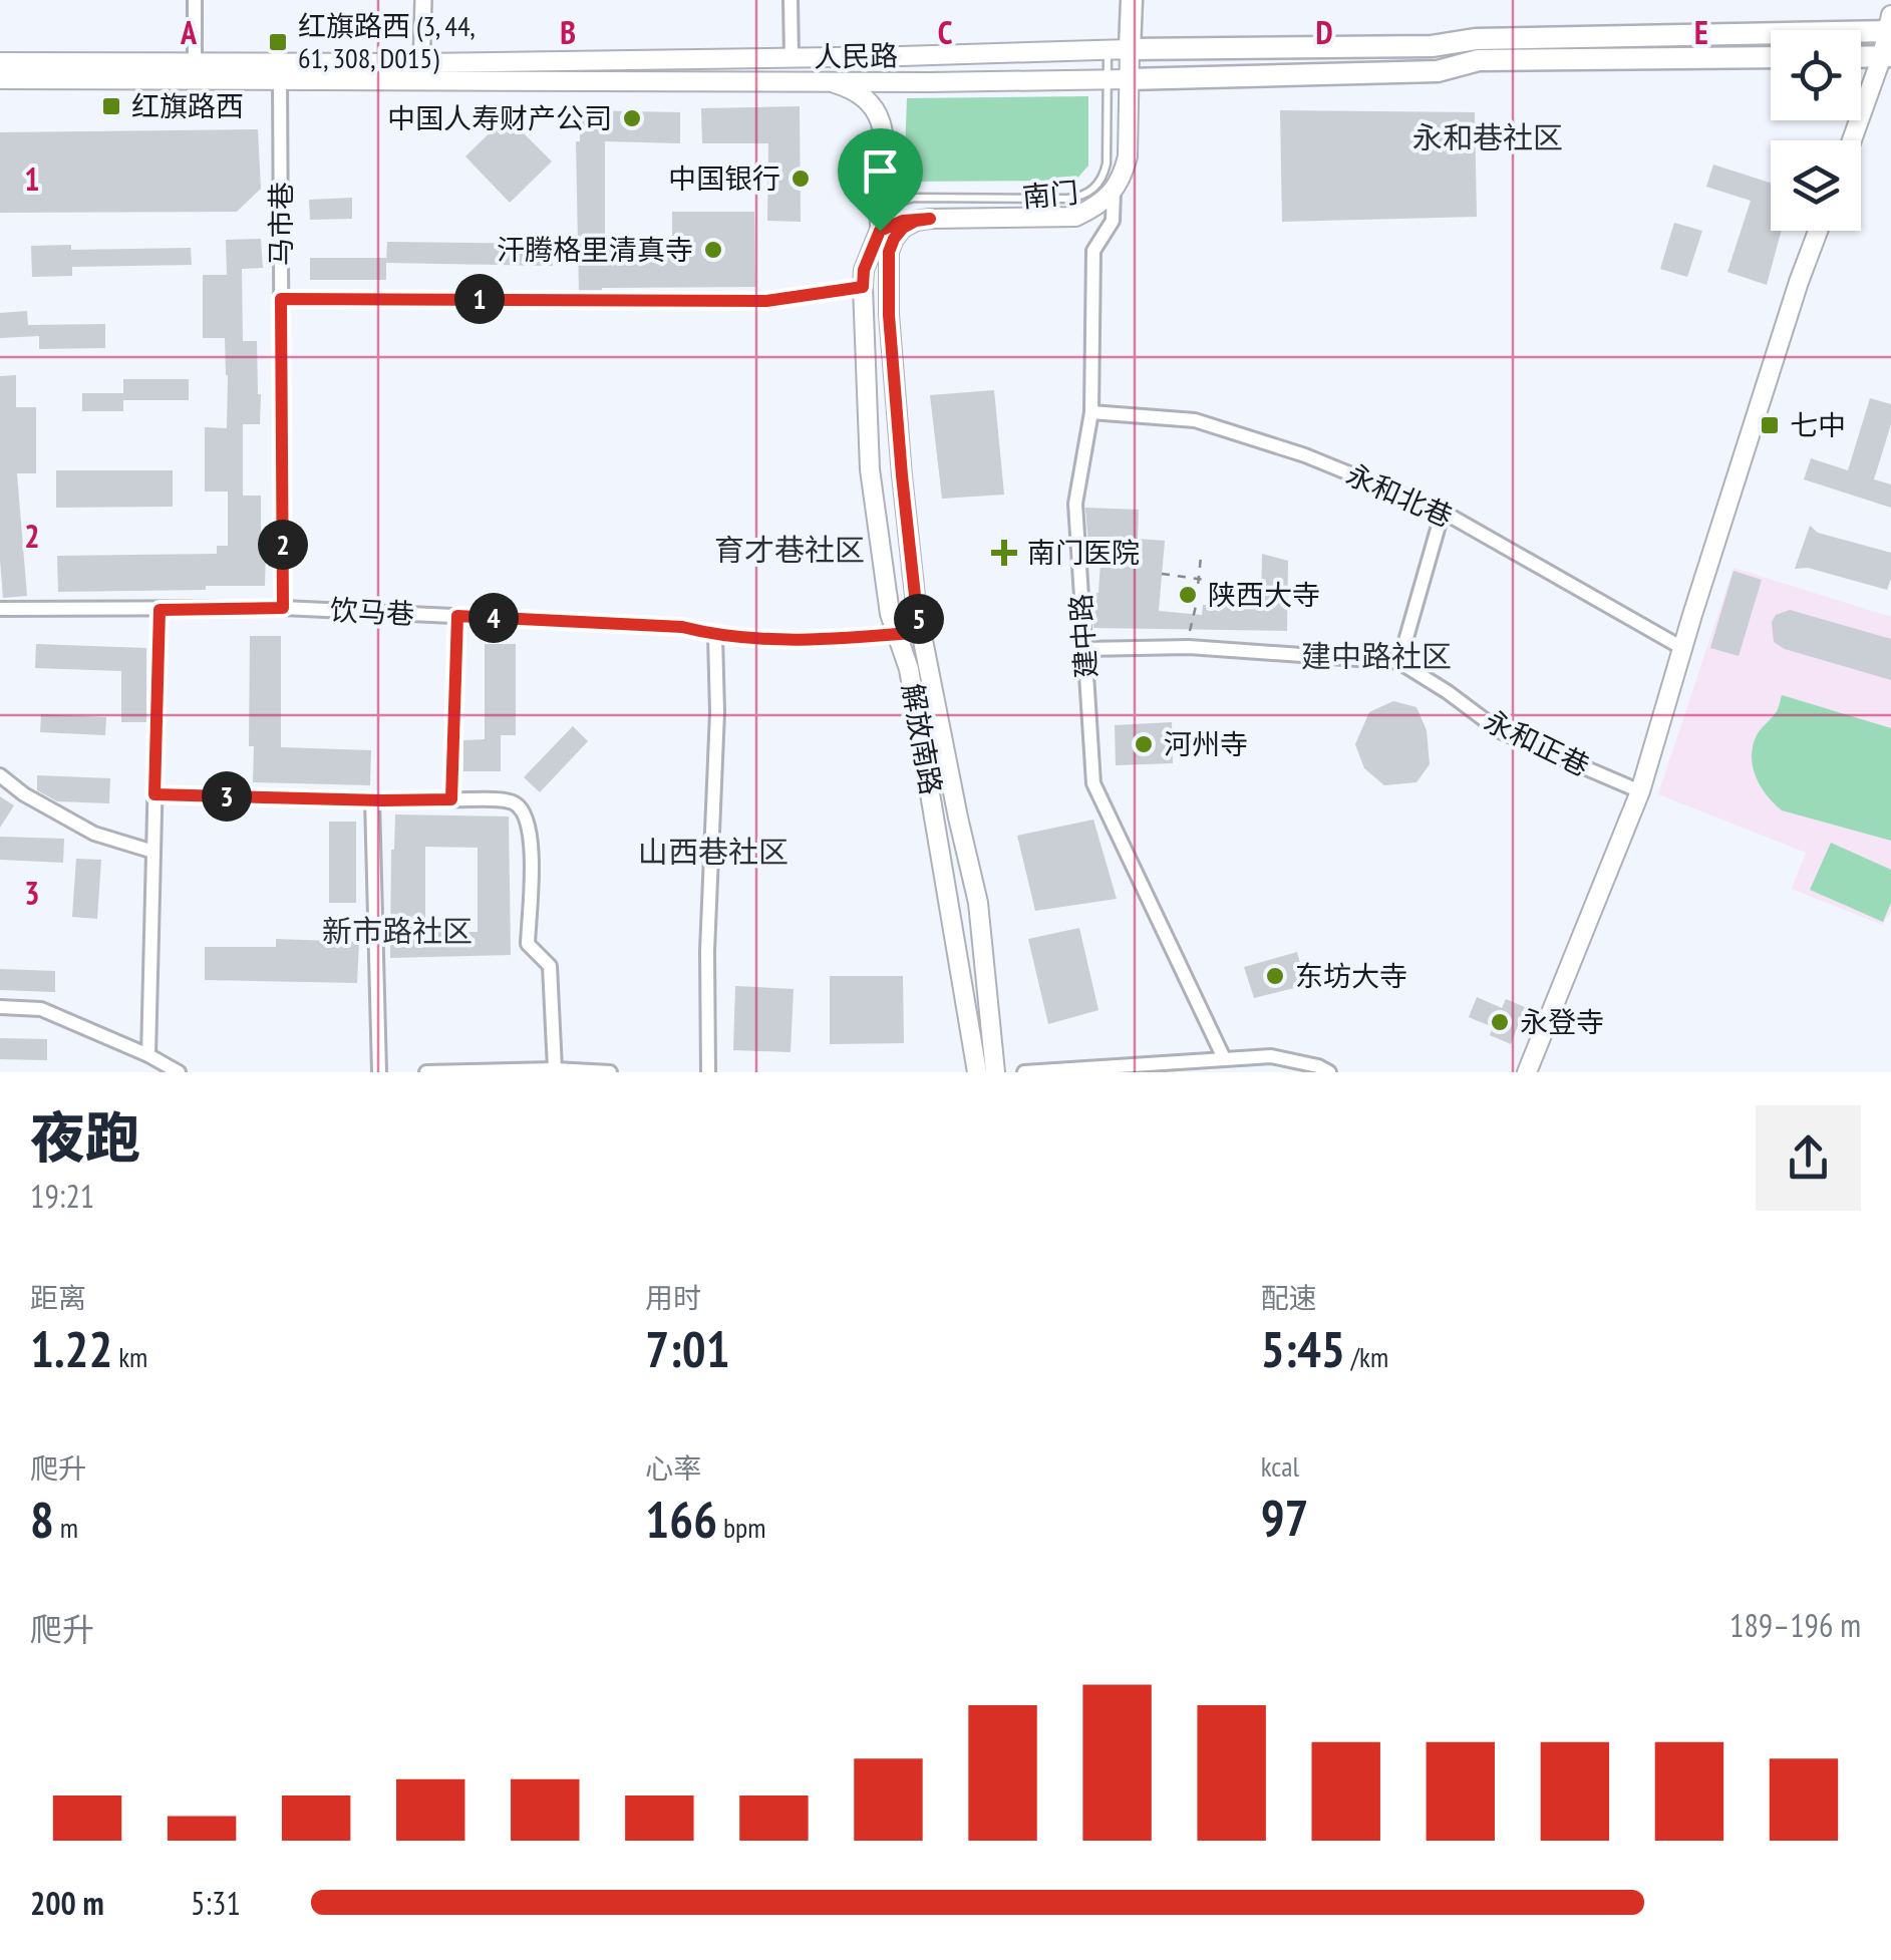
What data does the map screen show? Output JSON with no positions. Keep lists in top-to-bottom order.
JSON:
{
  "streets": {
    "main road": ["人民路", "解放南路"],
    "street": [
      "马市巷",
      "永和北巷",
      "饮马巷",
      "建中路",
      "永和正巷"
    ],
    "lane": ["南门"]
  },
  "crossings": [
    ["人民路", "南门"],
    ["人民路", "马市巷"],
    ["人民路", "解放南路"],
    ["南门", "解放南路"],
    ["马市巷", "饮马巷"],
    ["永和北巷", "建中路"],
    ["饮马巷", "解放南路"],
    ["建中路", "永和正巷"]
  ],
  "districts": [
    "永和巷社区",
    "育才巷社区",
    "建中路社区",
    "山西巷社区",
    "新市路社区"
  ],
  "places": {
    "transit": ["红旗路西 (3, 44, 61, 308, D015)", "红旗路西", "七中"],
    "other": [
      "中国人寿财产公司",
      "中国银行",
      "汗腾格里清真寺",
      "陕西大寺",
      "河州寺",
      "东坊大寺",
      "永登寺"
    ],
    "health": ["南门医院"]
  },
  "page": {
    "pins": [
      "1",
      "2",
      "4",
      "5",
      "3"
    ],
    "heading": ["夜跑", "19:21"],
    "stats": [
      ["距离", "1.22 km"],
      ["用时", "7:01"],
      ["配速", "5:45 /km"],
      ["爬升", "8 m"],
      ["心率", "166 bpm"],
      ["kcal", "97"]
    ],
    "chart": ["爬升", "189–196 m"],
    "list": [
      {
        "name": "200 m",
        "note": "5:31"
      }
    ]
  },
  "grid": {
    "columns": [
      "A",
      "B",
      "C",
      "D",
      "E"
    ],
    "rows": ["1", "2", "3"]
  }
}
